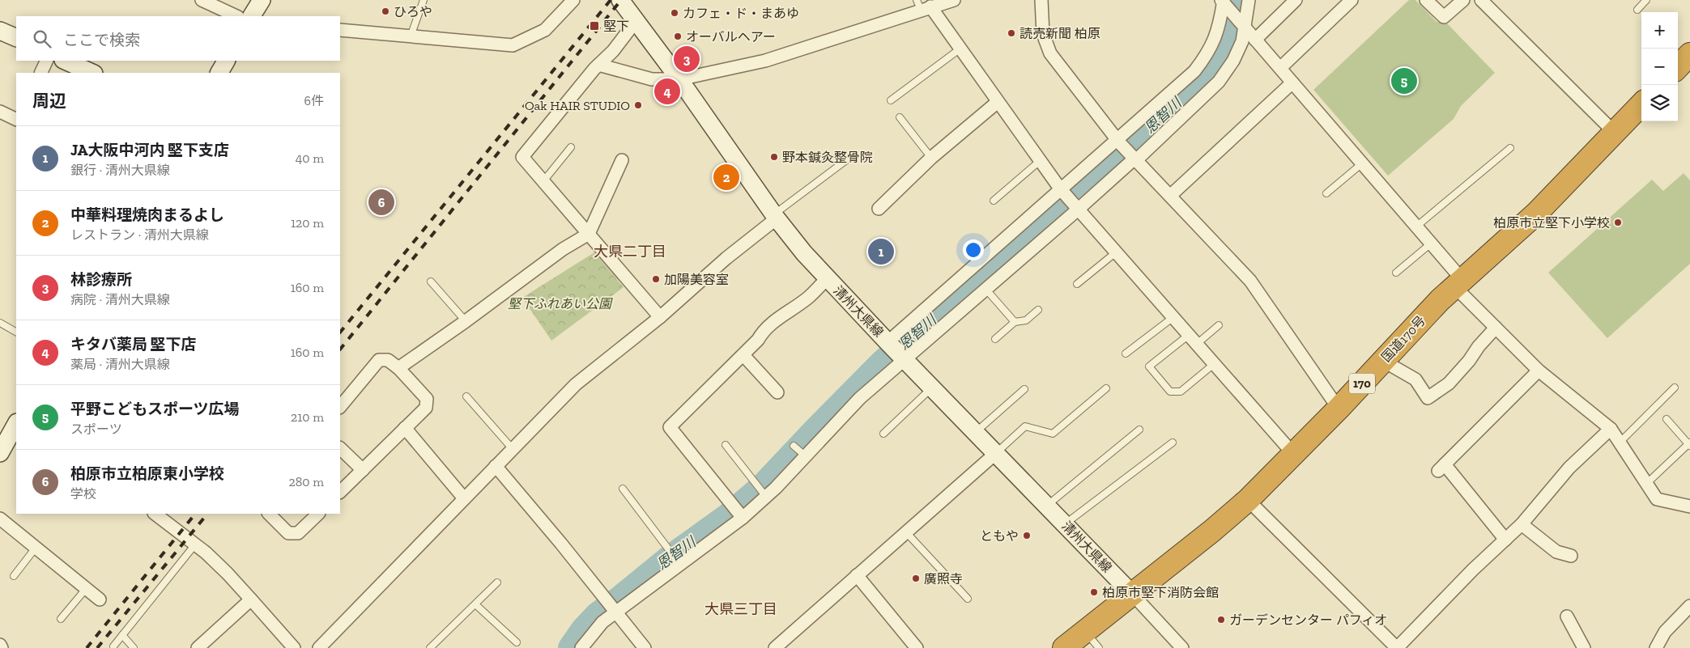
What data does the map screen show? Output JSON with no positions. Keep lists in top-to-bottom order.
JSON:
{
  "streets": {
    "highway": ["国道170号", "170"],
    "main road": ["清州大県線"]
  },
  "crossings": [
    ["清州大県線", "国道170号"]
  ],
  "districts": ["大県二丁目", "大県三丁目"],
  "water": ["恩智川"],
  "parks": ["堅下ふれあい公園"],
  "places": {
    "other": [
      "ひろや",
      "カフェ・ド・まあゆ",
      "読売新聞 柏原",
      "オーバルヘアー",
      "Oak HAIR STUDIO",
      "野本鍼灸整骨院",
      "柏原市立堅下小学校",
      "加陽美容室",
      "ともや",
      "廣照寺",
      "柏原市堅下消防会館",
      "ガーデンセンター パフィオ"
    ],
    "transit": ["堅下"]
  },
  "page": {
    "map_buttons": ["+", "−"],
    "search": "ここで検索",
    "pins": [
      "3",
      "5",
      "4",
      "2",
      "6",
      "1"
    ],
    "heading": ["周辺", "6件"],
    "list": [
      {
        "mark": "1",
        "name": "JA大阪中河内 堅下支店",
        "note": "銀行 · 清州大県線",
        "value": "40 m"
      },
      {
        "mark": "2",
        "name": "中華料理焼肉まるよし",
        "note": "レストラン · 清州大県線",
        "value": "120 m"
      },
      {
        "mark": "3",
        "name": "林診療所",
        "note": "病院 · 清州大県線",
        "value": "160 m"
      },
      {
        "mark": "4",
        "name": "キタバ薬局 堅下店",
        "note": "薬局 · 清州大県線",
        "value": "160 m"
      },
      {
        "mark": "5",
        "name": "平野こどもスポーツ広場",
        "note": "スポーツ",
        "value": "210 m"
      },
      {
        "mark": "6",
        "name": "柏原市立柏原東小学校",
        "note": "学校",
        "value": "280 m"
      }
    ]
  }
}
